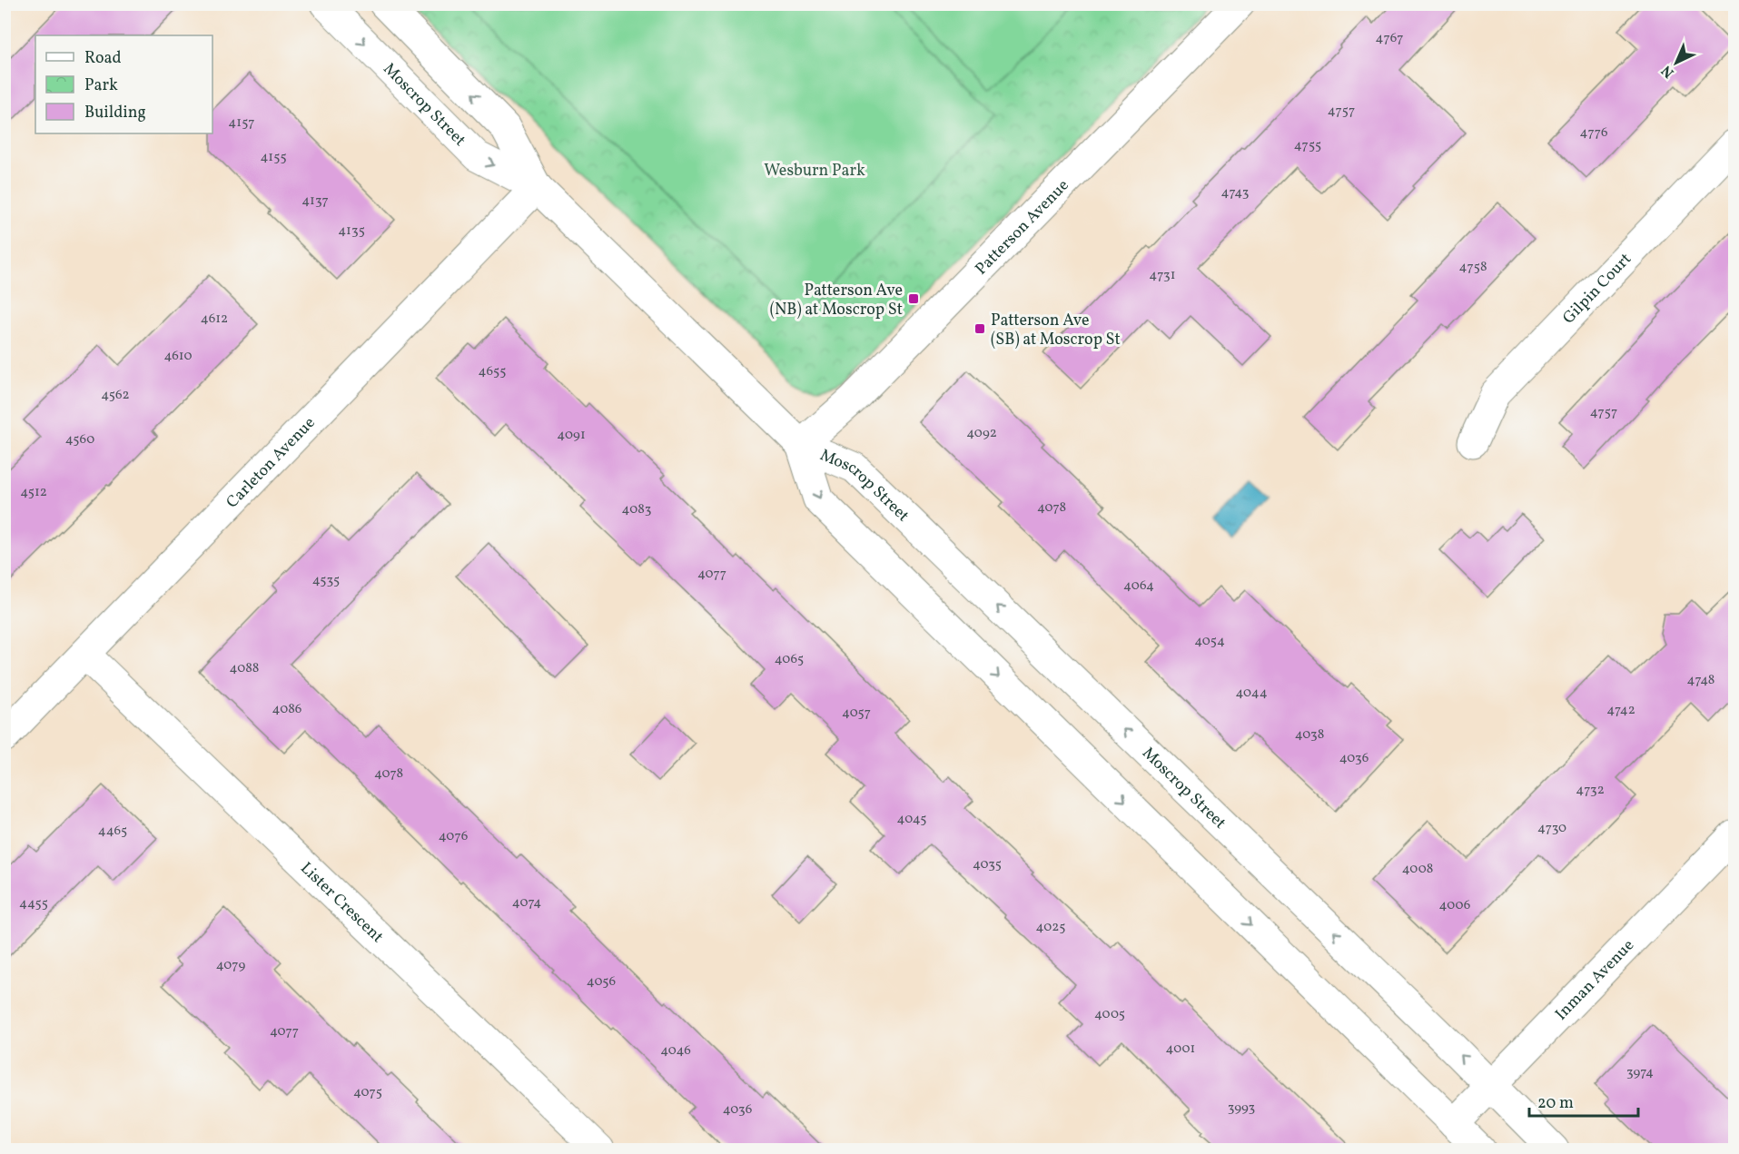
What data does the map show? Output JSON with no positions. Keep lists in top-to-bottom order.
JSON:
{
  "streets": {
    "street": [
      "Moscrop Street",
      "Patterson Avenue",
      "Gilpin Court",
      "Carleton Avenue",
      "Lister Crescent",
      "Inman Avenue"
    ]
  },
  "crossings": [
    ["Moscrop Street", "Patterson Avenue"],
    ["Moscrop Street", "Carleton Avenue"],
    ["Moscrop Street", "Inman Avenue"],
    ["Carleton Avenue", "Lister Crescent"]
  ],
  "parks": ["Wesburn Park"],
  "places": {
    "transit": ["Patterson Ave (NB) at Moscrop St", "Patterson Ave (SB) at Moscrop St"]
  },
  "house_numbers": [
    "4767",
    "4757",
    "4157",
    "4776",
    "4755",
    "4155",
    "4743",
    "4137",
    "4135",
    "4758",
    "4731",
    "4612",
    "4610",
    "4655",
    "4562",
    "4757",
    "4092",
    "4091",
    "4560",
    "4512",
    "4078",
    "4083",
    "4077",
    "4535",
    "4064",
    "4054",
    "4065",
    "4088",
    "4748",
    "4044",
    "4086",
    "4742",
    "4057",
    "4038",
    "4036",
    "4078",
    "4732",
    "4045",
    "4730",
    "4465",
    "4076",
    "4035",
    "4008",
    "4074",
    "4455",
    "4006",
    "4025",
    "4079",
    "4056",
    "4005",
    "4077",
    "4001",
    "4046",
    "3974",
    "4075",
    "3993",
    "4036"
  ],
  "legend": ["Road", "Park", "Building"],
  "scale_bar": "20 m",
  "north": "bottom left"
}
